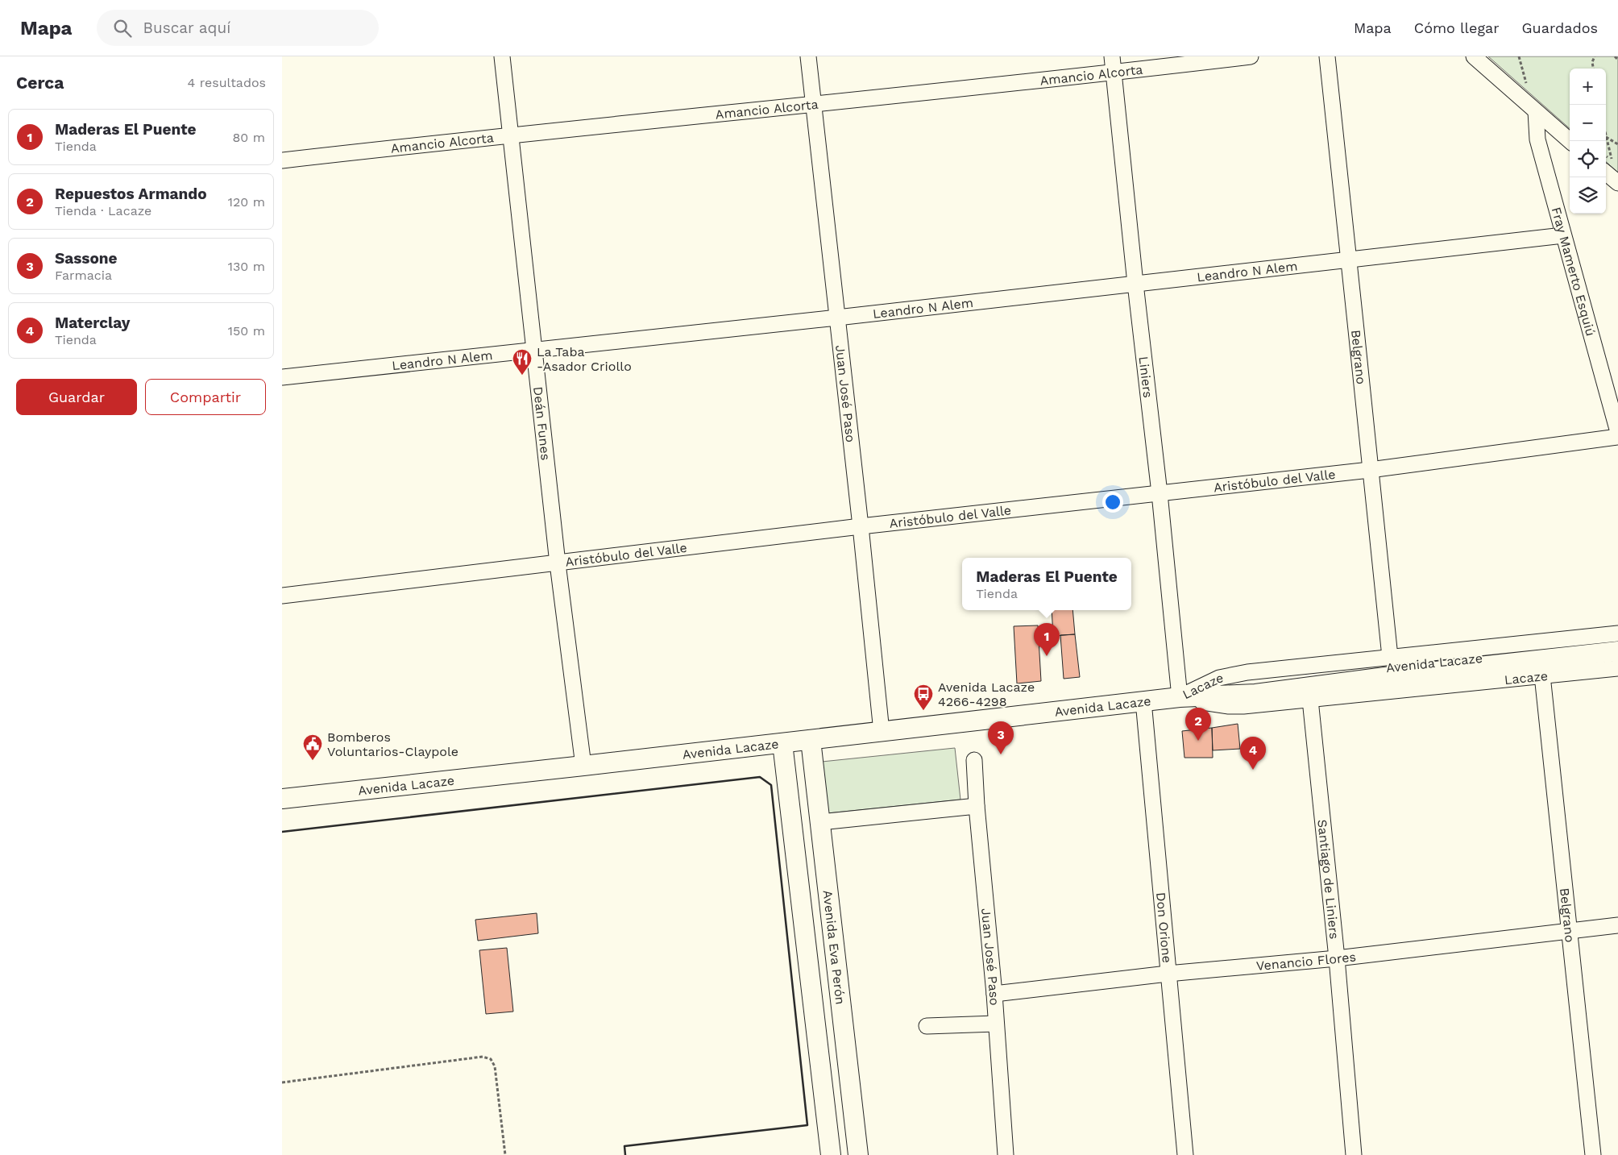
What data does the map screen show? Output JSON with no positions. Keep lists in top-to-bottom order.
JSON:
{
  "streets": {
    "main road": ["Avenida Lacaze", "Avenida Eva Perón"],
    "street": [
      "Amancio Alcorta",
      "Leandro N Alem",
      "Fray Mamerto Esquiú",
      "Belgrano",
      "Liniers",
      "Juan José Paso",
      "Deán Funes",
      "Aristóbulo del Valle",
      "Lacaze",
      "Santiago de Liniers",
      "Don Orione",
      "Venancio Flores"
    ]
  },
  "crossings": [
    ["Amancio Alcorta", "Liniers"],
    ["Amancio Alcorta", "Juan José Paso"],
    ["Amancio Alcorta", "Deán Funes"],
    ["Leandro N Alem", "Fray Mamerto Esquiú"],
    ["Leandro N Alem", "Belgrano"],
    ["Leandro N Alem", "Liniers"],
    ["Leandro N Alem", "Juan José Paso"],
    ["Leandro N Alem", "Deán Funes"],
    ["Belgrano", "Aristóbulo del Valle"],
    ["Belgrano", "Avenida Lacaze"],
    ["Belgrano", "Lacaze"],
    ["Belgrano", "Venancio Flores"],
    ["Liniers", "Aristóbulo del Valle"],
    ["Liniers", "Avenida Lacaze"],
    ["Liniers", "Lacaze"],
    ["Juan José Paso", "Aristóbulo del Valle"],
    ["Juan José Paso", "Avenida Lacaze"],
    ["Juan José Paso", "Venancio Flores"],
    ["Deán Funes", "Aristóbulo del Valle"],
    ["Deán Funes", "Avenida Lacaze"],
    ["Avenida Lacaze", "Lacaze"],
    ["Avenida Lacaze", "Don Orione"],
    ["Avenida Lacaze", "Avenida Eva Perón"],
    ["Lacaze", "Santiago de Liniers"],
    ["Santiago de Liniers", "Venancio Flores"],
    ["Don Orione", "Venancio Flores"]
  ],
  "places": {
    "restaurant": ["La Taba -Asador Criollo"],
    "bus stop": ["Avenida Lacaze 4266-4298"],
    "public building": ["Bomberos Voluntarios-Claypole"]
  },
  "page": {
    "header": "Mapa",
    "search": "Buscar aquí",
    "nav": ["Mapa", "Cómo llegar", "Guardados"],
    "heading": ["Cerca", "4 resultados"],
    "map_buttons": ["+", "−"],
    "list": [
      {
        "mark": "1",
        "name": "Maderas El Puente",
        "note": "Tienda",
        "value": "80 m"
      },
      {
        "mark": "2",
        "name": "Repuestos Armando",
        "note": "Tienda · Lacaze",
        "value": "120 m"
      },
      {
        "mark": "3",
        "name": "Sassone",
        "note": "Farmacia",
        "value": "130 m"
      },
      {
        "mark": "4",
        "name": "Materclay",
        "note": "Tienda",
        "value": "150 m"
      }
    ],
    "buttons": ["Guardar", "Compartir"],
    "popup": ["Maderas El Puente", "Tienda"],
    "pins": [
      "1",
      "2",
      "3",
      "4"
    ]
  }
}
